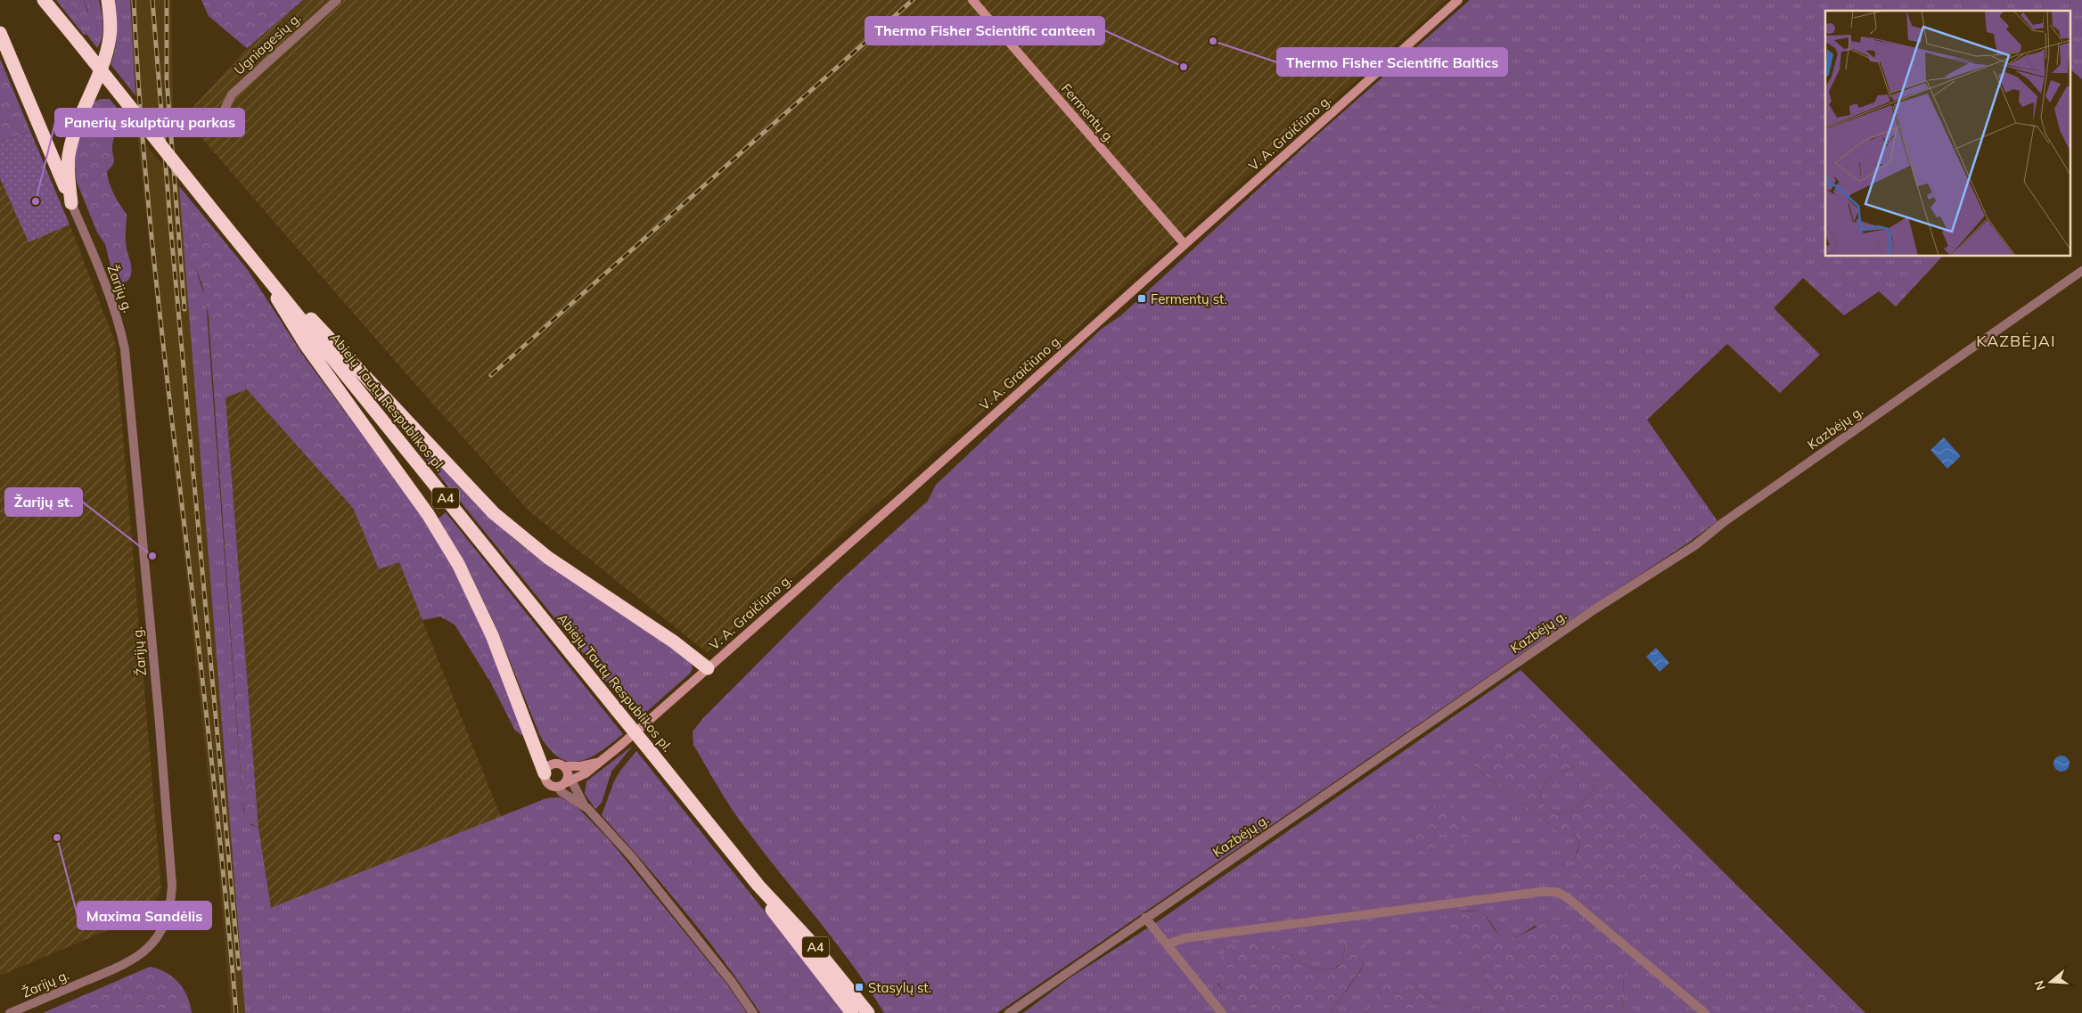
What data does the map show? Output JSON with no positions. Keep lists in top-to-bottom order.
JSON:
{
  "streets": {
    "highway": ["Abiejų Tautų Respublikos pl.", "A4"],
    "main road": ["Fermentų g.", "V. A. Graičiūno g."],
    "street": ["Ugniagesių g.", "Žarijų g.", "Kazbėjų g."]
  },
  "crossings": [
    ["Fermentų g.", "V. A. Graičiūno g."]
  ],
  "districts": ["KAZBĖJAI"],
  "places": {
    "other": [
      "Thermo Fisher Scientific Baltics",
      "Thermo Fisher Scientific canteen",
      "Panerių skulptūrų parkas",
      "Žarijų st.",
      "Maxima Sandėlis"
    ],
    "transit": ["Fermentų st.", "Stasylų st."]
  },
  "north": "left"
}
